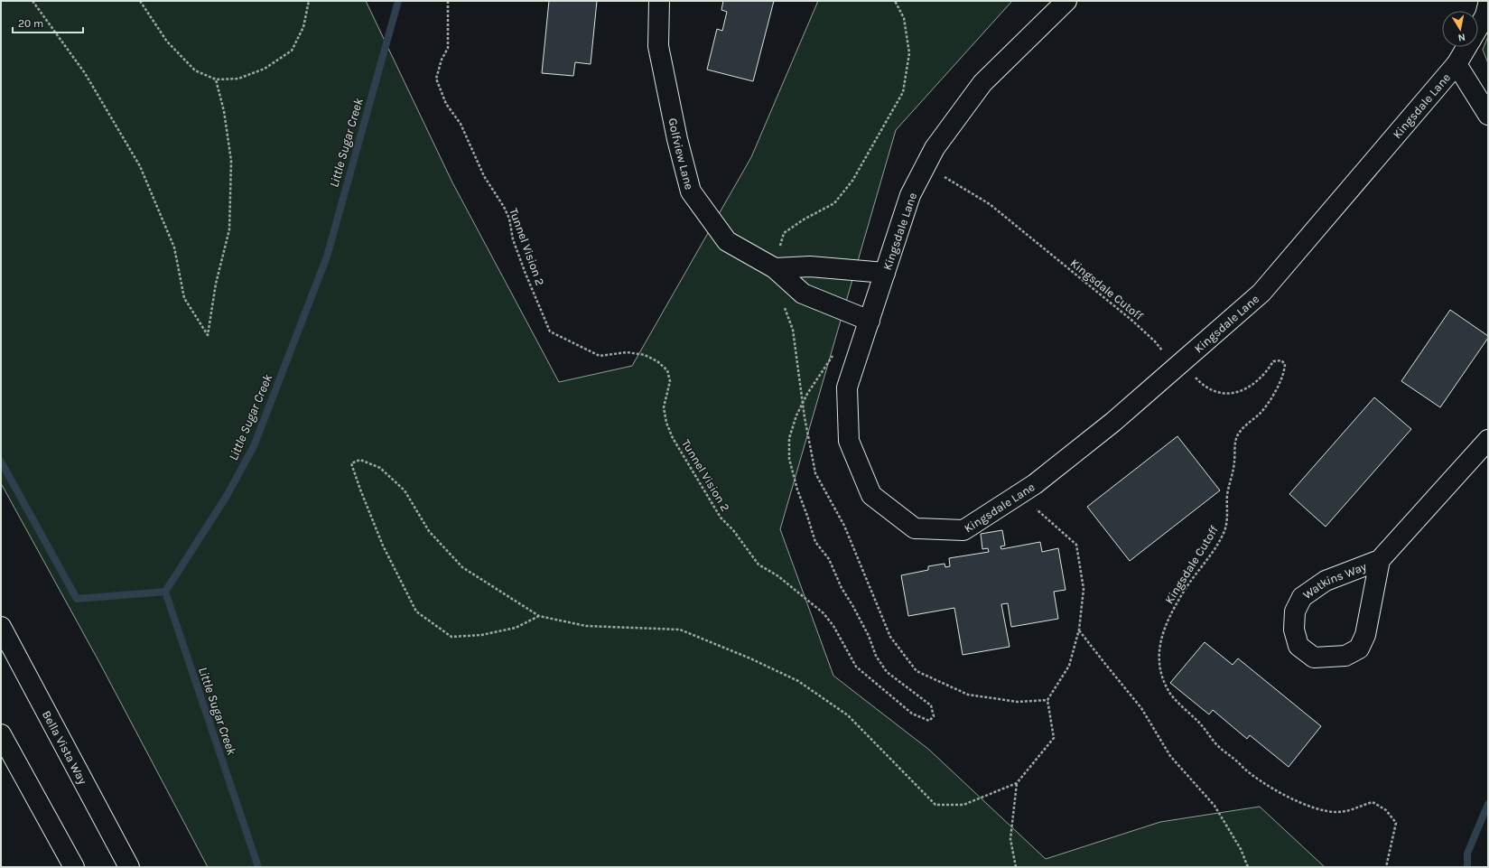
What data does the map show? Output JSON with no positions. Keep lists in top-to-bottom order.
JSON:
{
  "streets": {
    "street": [
      "Kingsdale Lane",
      "Golfview Lane",
      "Watkins Way",
      "Bella Vista Way"
    ],
    "path": ["Tunnel Vision 2", "Kingsdale Cutoff"]
  },
  "crossings": [
    ["Kingsdale Lane", "Golfview Lane"],
    ["Kingsdale Lane", "Kingsdale Cutoff"]
  ],
  "water": ["Little Sugar Creek"],
  "scale_bar": "20 m",
  "north": "bottom"
}
